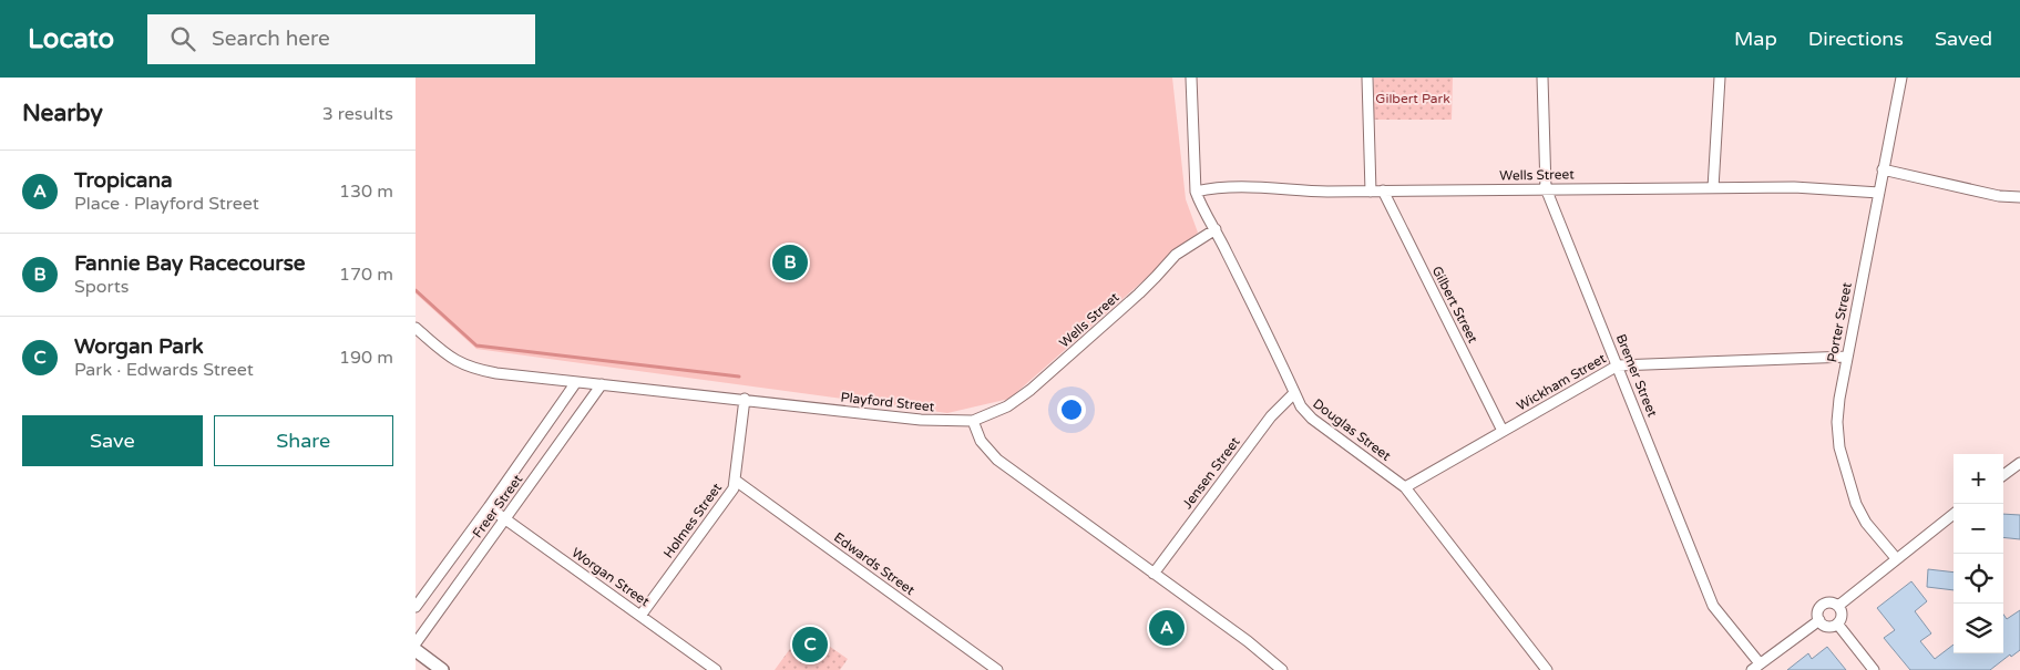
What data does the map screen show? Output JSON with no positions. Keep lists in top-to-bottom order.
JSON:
{
  "streets": {
    "street": [
      "Wells Street",
      "Gilbert Street",
      "Porter Street",
      "Bremer Street",
      "Wickham Street",
      "Playford Street",
      "Douglas Street",
      "Jensen Street",
      "Freer Street",
      "Holmes Street",
      "Edwards Street",
      "Worgan Street"
    ]
  },
  "crossings": [
    ["Wells Street", "Gilbert Street"],
    ["Wells Street", "Porter Street"],
    ["Wells Street", "Bremer Street"],
    ["Wells Street", "Playford Street"],
    ["Wells Street", "Douglas Street"],
    ["Gilbert Street", "Wickham Street"],
    ["Porter Street", "Wickham Street"],
    ["Bremer Street", "Wickham Street"],
    ["Wickham Street", "Douglas Street"],
    ["Playford Street", "Freer Street"],
    ["Playford Street", "Holmes Street"],
    ["Douglas Street", "Jensen Street"],
    ["Freer Street", "Worgan Street"],
    ["Holmes Street", "Edwards Street"],
    ["Holmes Street", "Worgan Street"]
  ],
  "parks": ["Gilbert Park"],
  "page": {
    "header": "Locato",
    "search": "Search here",
    "nav": ["Map", "Directions", "Saved"],
    "heading": ["Nearby", "3 results"],
    "list": [
      {
        "mark": "A",
        "name": "Tropicana",
        "note": "Place · Playford Street",
        "value": "130 m"
      },
      {
        "mark": "B",
        "name": "Fannie Bay Racecourse",
        "note": "Sports",
        "value": "170 m"
      },
      {
        "mark": "C",
        "name": "Worgan Park",
        "note": "Park · Edwards Street",
        "value": "190 m"
      }
    ],
    "pins": ["B", "A", "C"],
    "buttons": ["Save", "Share"],
    "map_buttons": ["+", "−"]
  }
}
